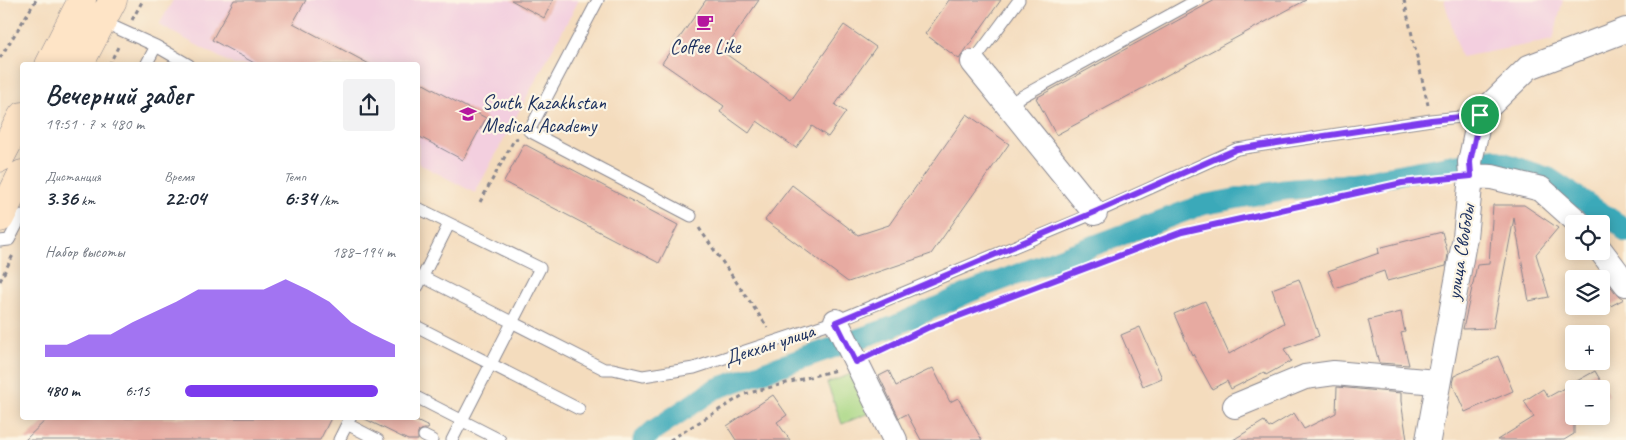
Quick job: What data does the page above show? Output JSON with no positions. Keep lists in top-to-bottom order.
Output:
{
  "streets": {
    "street": ["улица Свободы"],
    "lane": ["Декхан улица"]
  },
  "crossings": [
    ["улица Свободы", "Декхан улица"]
  ],
  "places": {
    "cafe": ["Coffee Like"],
    "school or university": ["South Kazakhstan Medical Academy"]
  },
  "page": {
    "heading": ["Вечерний забег", "19:51 · 7 × 480 m"],
    "stats": [
      ["Дистанция", "3.36 km"],
      ["Время", "22:04"],
      ["Темп", "6:34 /km"]
    ],
    "map_buttons": ["+", "−"],
    "chart": ["Набор высоты", "188–194 m"],
    "list": [
      {
        "name": "480 m",
        "note": "6:15"
      }
    ]
  }
}
